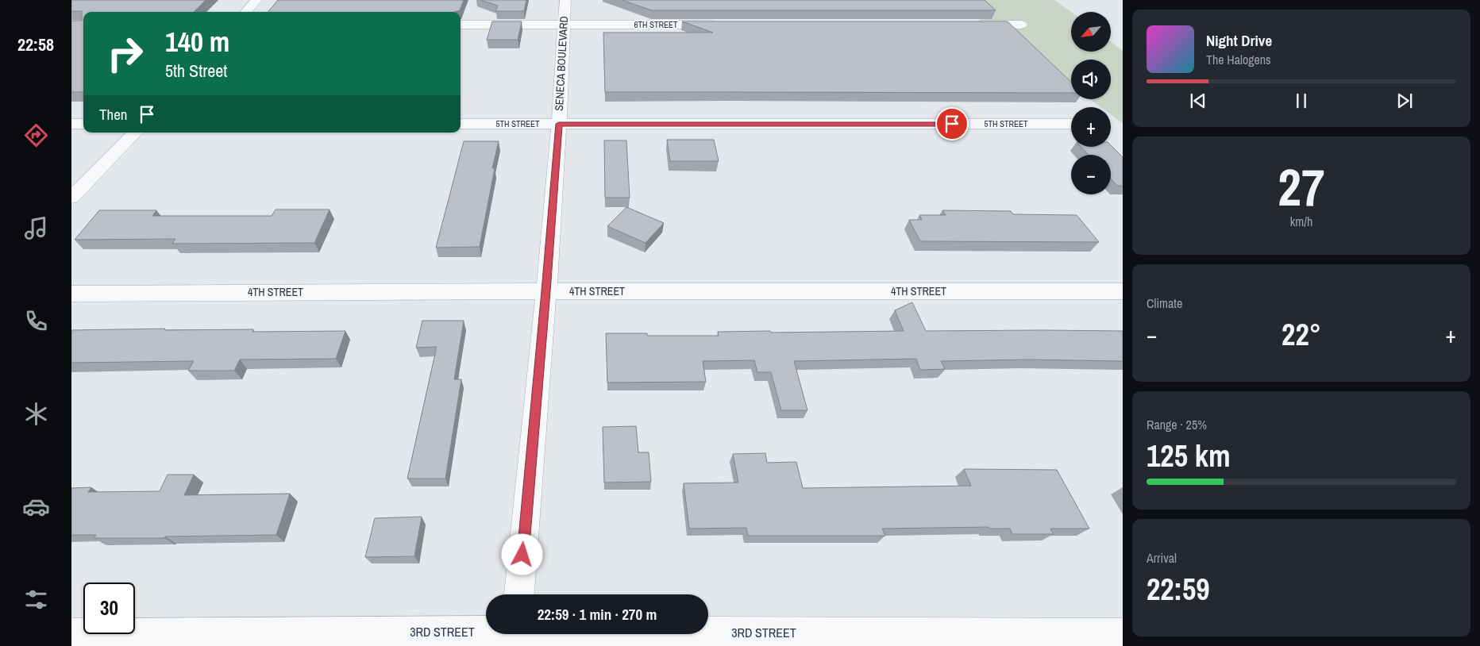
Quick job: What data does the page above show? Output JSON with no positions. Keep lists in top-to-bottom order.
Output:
{
  "streets": {
    "street": [
      "6TH STREET",
      "SENECA BOULEVARD",
      "5TH STREET",
      "4TH STREET",
      "3RD STREET"
    ]
  },
  "crossings": [
    ["6TH STREET", "SENECA BOULEVARD"],
    ["SENECA BOULEVARD", "5TH STREET"],
    ["SENECA BOULEVARD", "4TH STREET"]
  ],
  "north": "bottom left",
  "page": {
    "tabs": "22:58",
    "map_buttons": ["+", "−"],
    "turn": ["140 m", "5th Street"],
    "song": ["Night Drive", "The Halogens"],
    "then": "Then",
    "tile": [
      ["27", "km/h"],
      "Climate",
      ["Range · 25%", "125 km"],
      ["Arrival", "22:59"]
    ],
    "heat": ["−", "22°", "+"],
    "limit": "30",
    "trip": "22:59 · 1 min · 270 m"
  }
}
